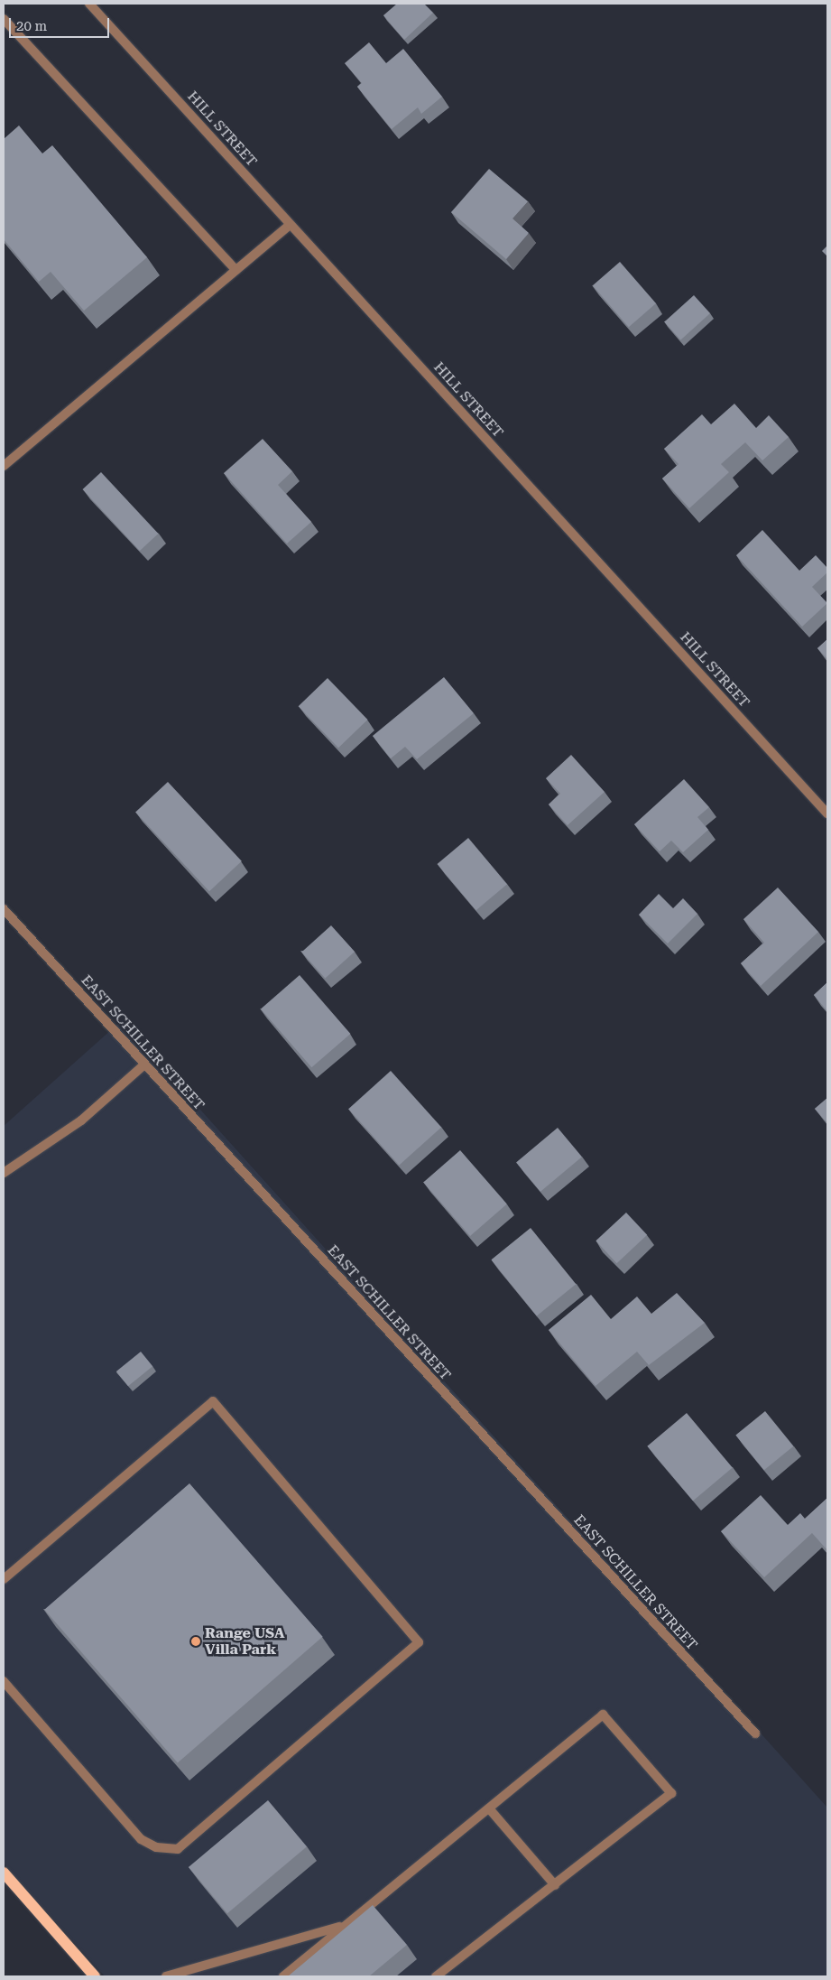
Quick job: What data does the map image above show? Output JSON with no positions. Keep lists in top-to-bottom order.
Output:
{
  "streets": {
    "street": ["HILL STREET", "EAST SCHILLER STREET"]
  },
  "places": ["Range USA Villa Park"],
  "scale_bar": "20 m"
}
